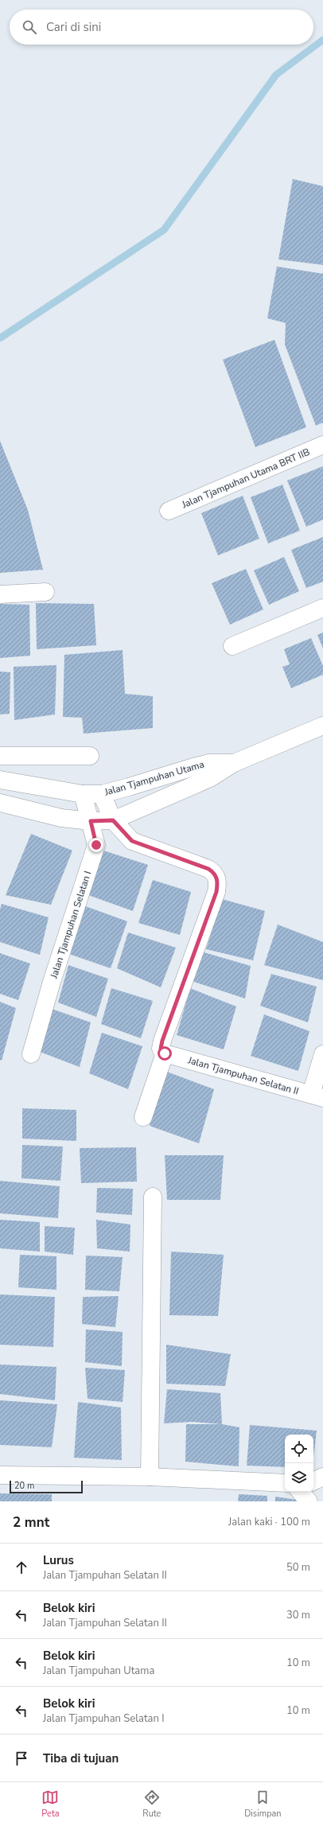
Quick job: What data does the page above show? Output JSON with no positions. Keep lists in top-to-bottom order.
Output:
{
  "streets": {
    "street": [
      "Jalan Tjampuhan Utama BRT IIB",
      "Jalan Tjampuhan Utama",
      "Jalan Tjampuhan Selatan I",
      "Jalan Tjampuhan Selatan II"
    ]
  },
  "crossings": [
    ["Jalan Tjampuhan Utama", "Jalan Tjampuhan Selatan I"]
  ],
  "scale_bar": "20 m",
  "page": {
    "search": "Cari di sini",
    "scale": "20 m",
    "heading": ["2 mnt", "Jalan kaki · 100 m"],
    "list": [
      ["Lurus", "Jalan Tjampuhan Selatan II", "50 m"],
      ["Belok kiri", "Jalan Tjampuhan Selatan II", "30 m"],
      ["Belok kiri", "Jalan Tjampuhan Utama", "10 m"],
      ["Belok kiri", "Jalan Tjampuhan Selatan I", "10 m"],
      "Tiba di tujuan"
    ],
    "nav": ["Peta", "Rute", "Disimpan"]
  }
}
